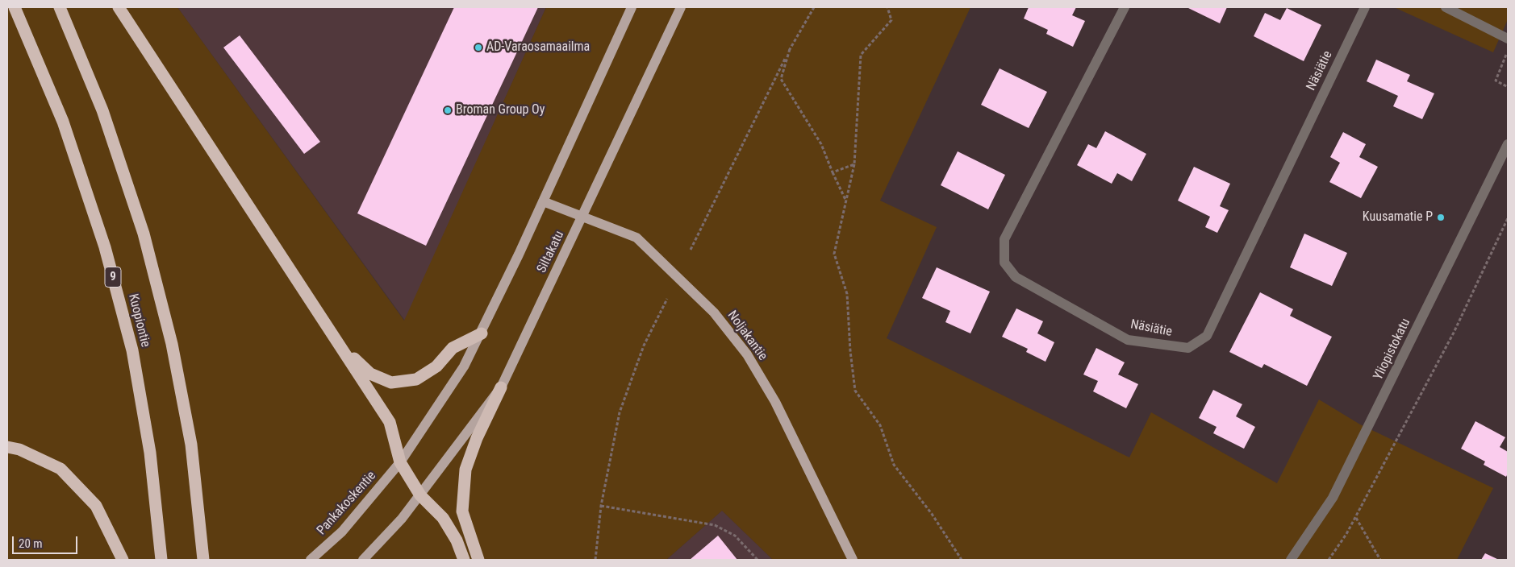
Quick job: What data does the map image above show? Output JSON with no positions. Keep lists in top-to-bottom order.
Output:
{
  "streets": {
    "highway": ["9", "Kuopiontie"],
    "main road": ["Siltakatu", "Noljakantie", "Pankakoskentie"],
    "street": ["Näsiätie", "Yliopistokatu"]
  },
  "crossings": [
    ["Siltakatu", "Noljakantie"]
  ],
  "places": ["AD-Varaosamaailma", "Broman Group Oy", "Kuusamatie P"],
  "scale_bar": "20 m"
}
